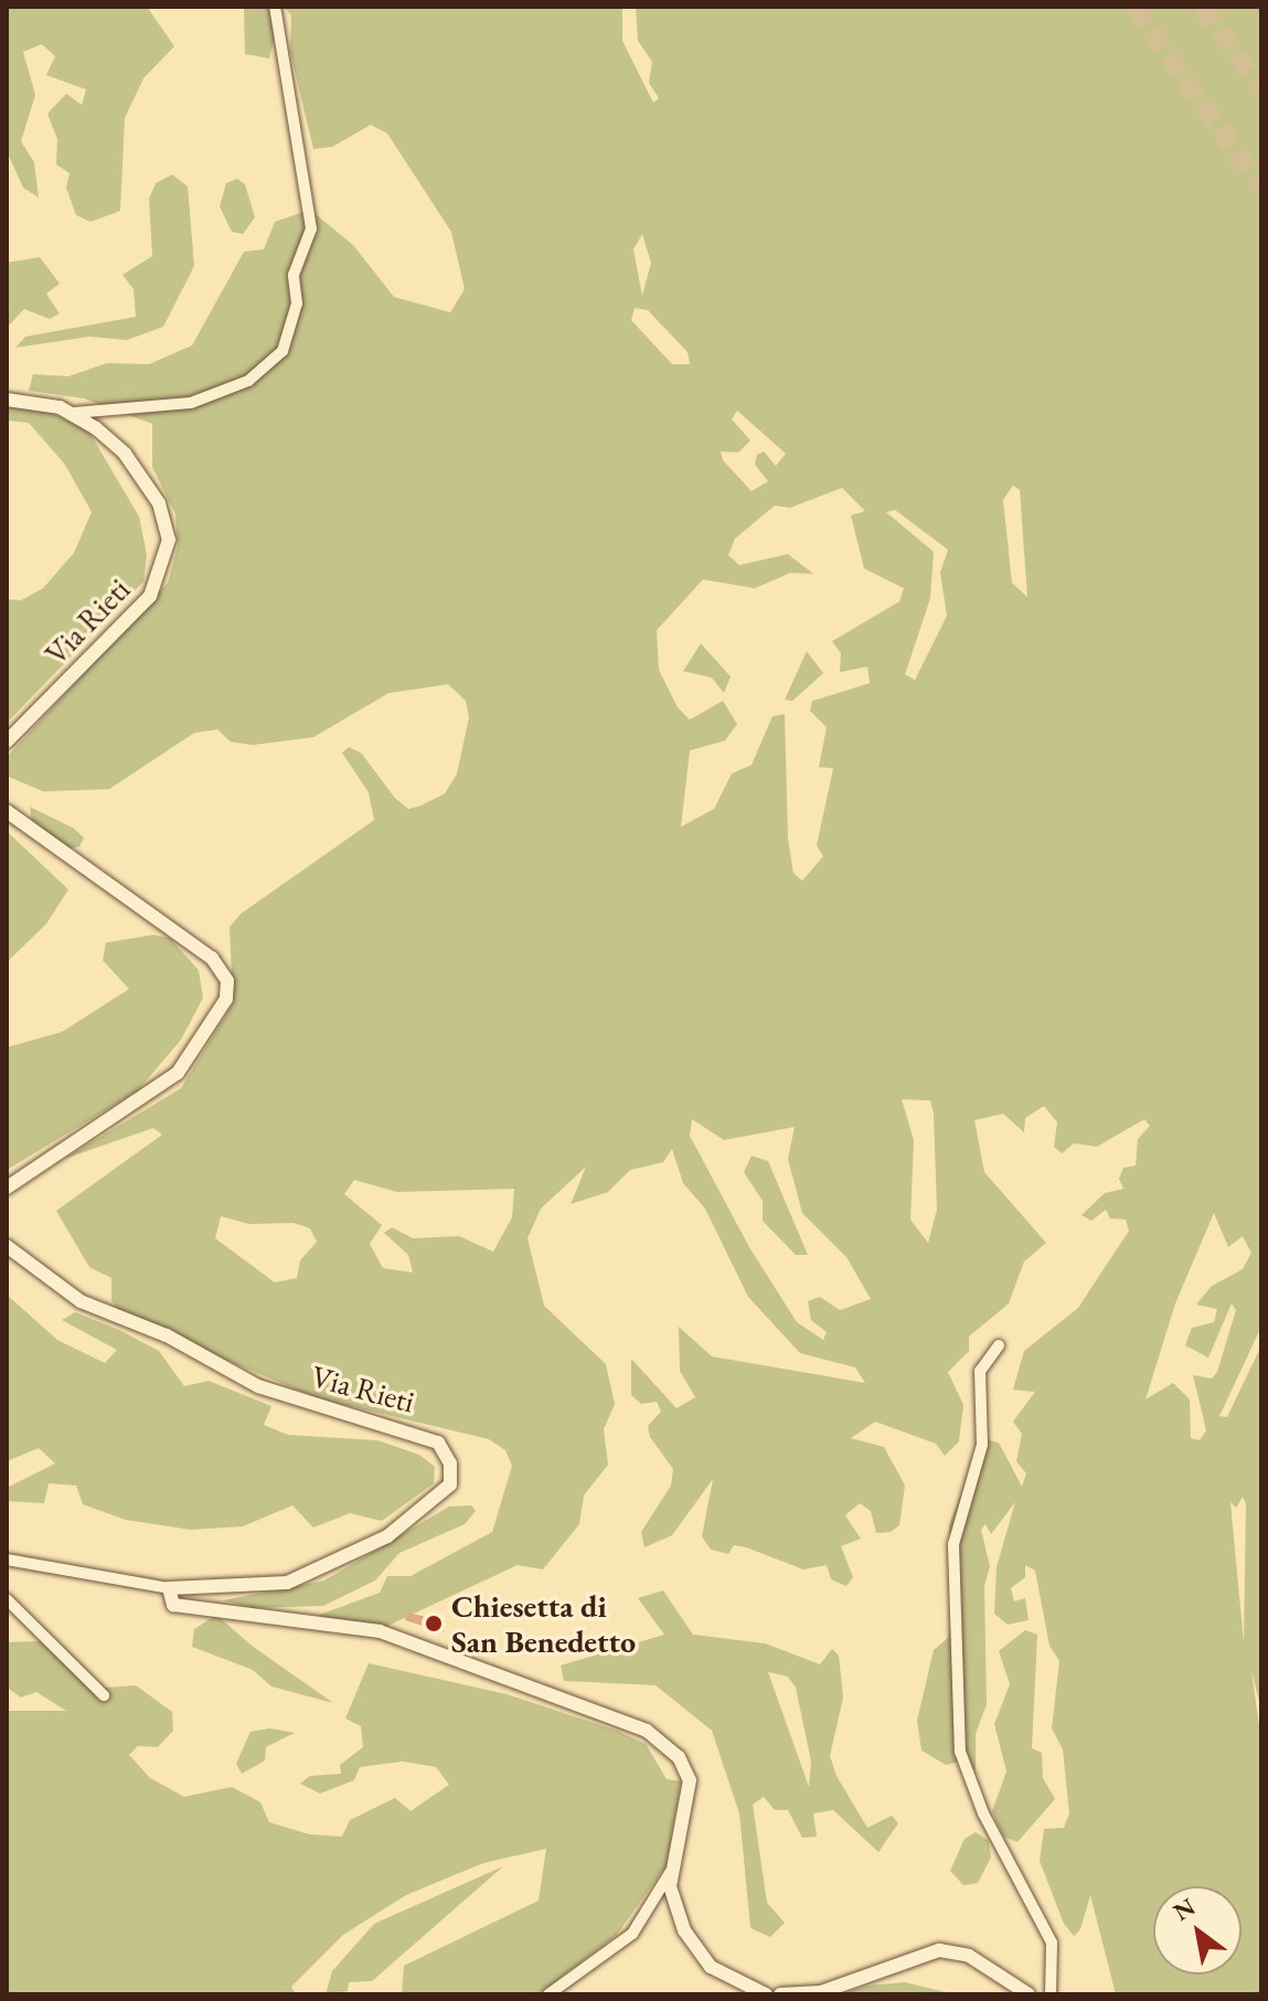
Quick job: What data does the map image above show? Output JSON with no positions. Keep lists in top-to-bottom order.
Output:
{
  "streets": {
    "street": ["Via Rieti"]
  },
  "places": ["Chiesetta di San Benedetto"],
  "north": "top left"
}
